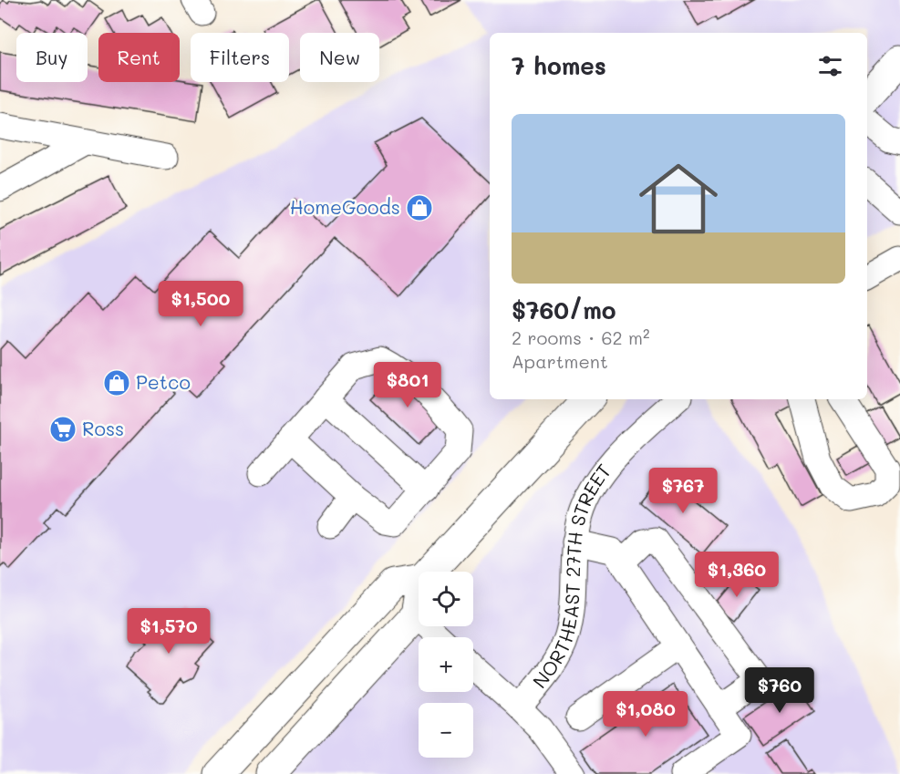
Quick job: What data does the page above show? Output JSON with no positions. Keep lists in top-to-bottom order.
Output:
{
  "streets": {
    "street": ["NORTHEAST 27TH STREET"]
  },
  "places": {
    "shop": ["HomeGoods", "Petco"],
    "supermarket": ["Ross"]
  },
  "page": {
    "chip": [
      "Buy",
      "Rent",
      "Filters",
      "New"
    ],
    "heading": "7 homes",
    "list": [
      {
        "name": "$760/mo",
        "note": "2 rooms · 62 m² · Apartment"
      }
    ],
    "price": [
      "$1,500",
      "$801",
      "$767",
      "$1,360",
      "$1,570",
      "$760",
      "$1,080"
    ],
    "map_buttons": ["+", "−"]
  }
}
